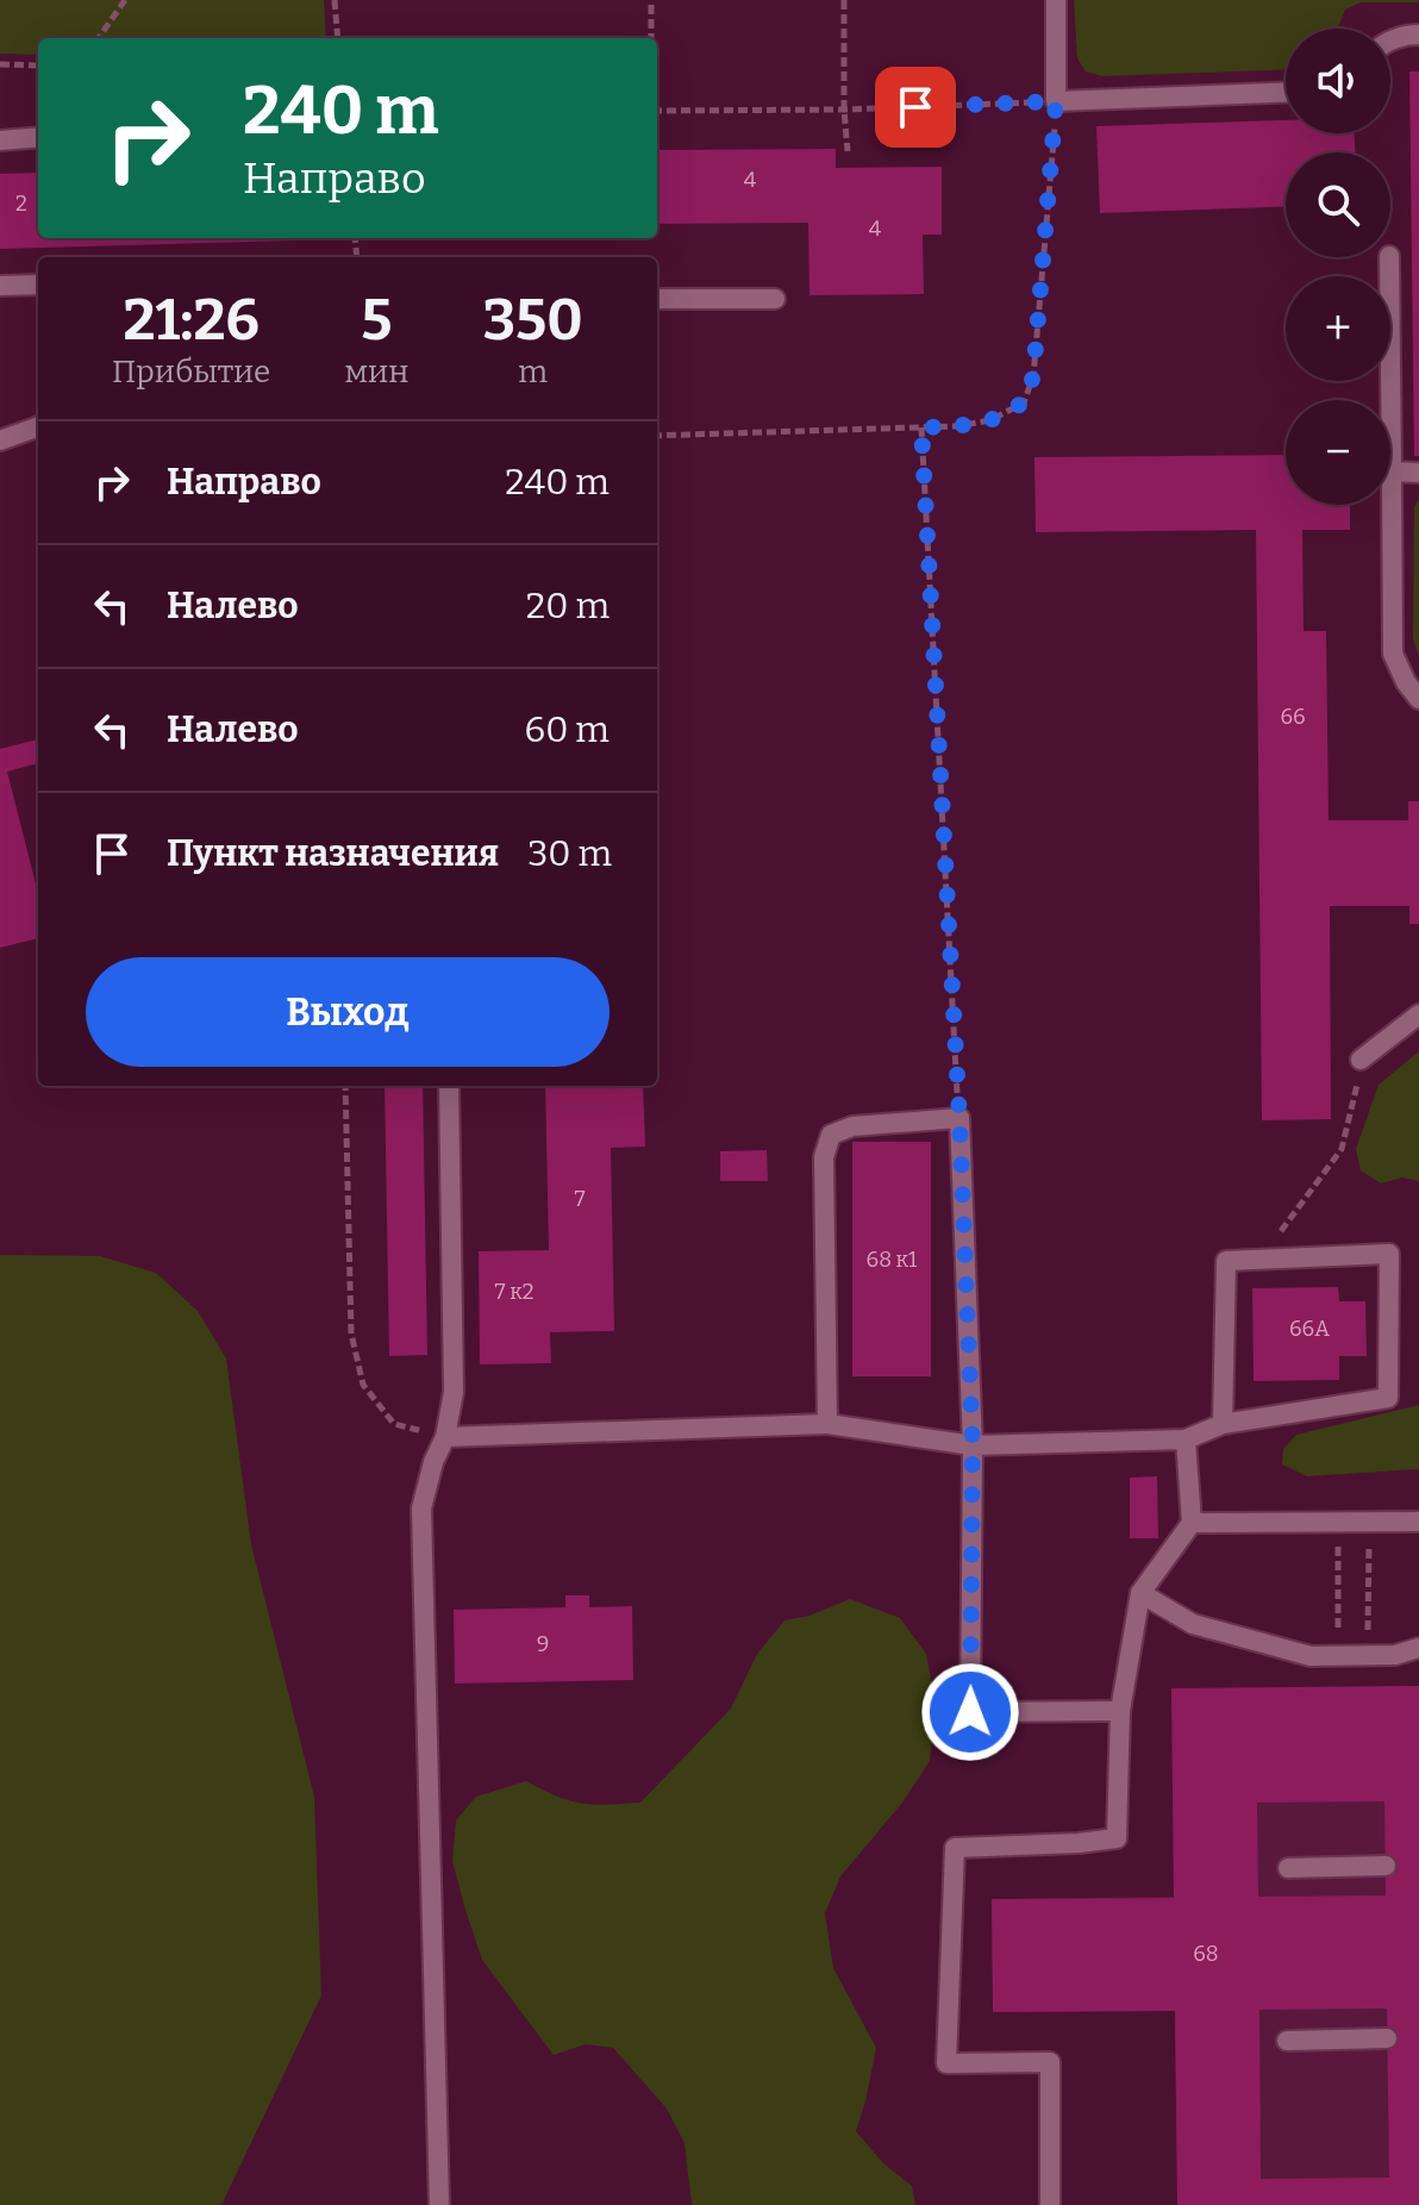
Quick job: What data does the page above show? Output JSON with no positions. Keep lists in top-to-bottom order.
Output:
{
  "house_numbers": [
    "4",
    "2",
    "4",
    "66",
    "7",
    "68 к1",
    "7 к2",
    "66А",
    "9",
    "68"
  ],
  "page": {
    "map_buttons": ["+", "−"],
    "turn": ["240 m", "Направо"],
    "eta": [
      "21:26",
      "Прибытие",
      "5",
      "мин",
      "350",
      "m"
    ],
    "list": [
      {
        "name": "Направо",
        "value": "240 m"
      },
      {
        "name": "Налево",
        "value": "20 m"
      },
      {
        "name": "Налево",
        "value": "60 m"
      },
      {
        "name": "Пункт назначения",
        "value": "30 m"
      }
    ],
    "buttons": "Выход"
  }
}
